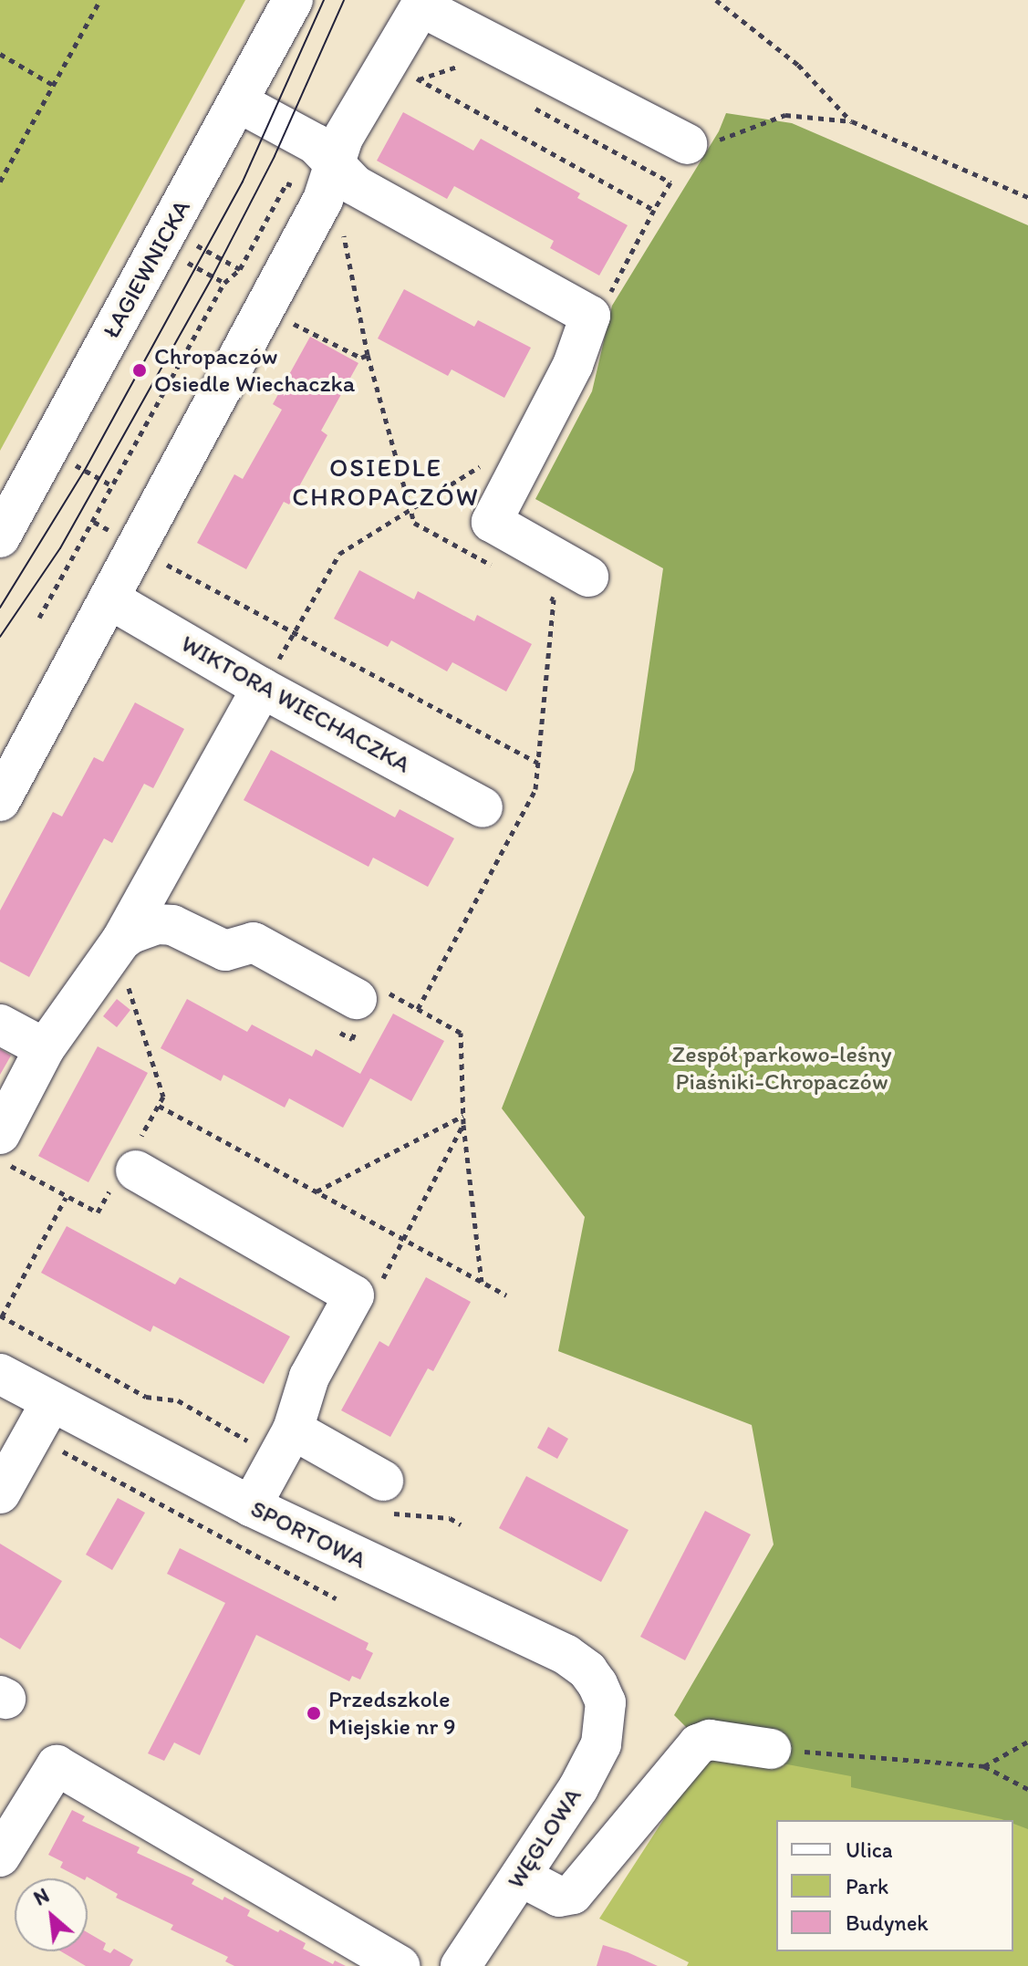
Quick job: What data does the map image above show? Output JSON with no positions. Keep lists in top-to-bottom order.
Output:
{
  "streets": {
    "street": [
      "ŁAGIEWNICKA",
      "WIKTORA WIECHACZKA",
      "SPORTOWA",
      "WĘGLOWA"
    ]
  },
  "crossings": [
    ["SPORTOWA", "WĘGLOWA"]
  ],
  "districts": ["OSIEDLE CHROPACZÓW"],
  "parks": ["Zespół parkowo-leśny Piaśniki-Chropaczów"],
  "places": ["Chropaczów Osiedle Wiechaczka", "Przedszkole Miejskie nr 9"],
  "legend": ["Ulica", "Park", "Budynek"],
  "north": "top left"
}
